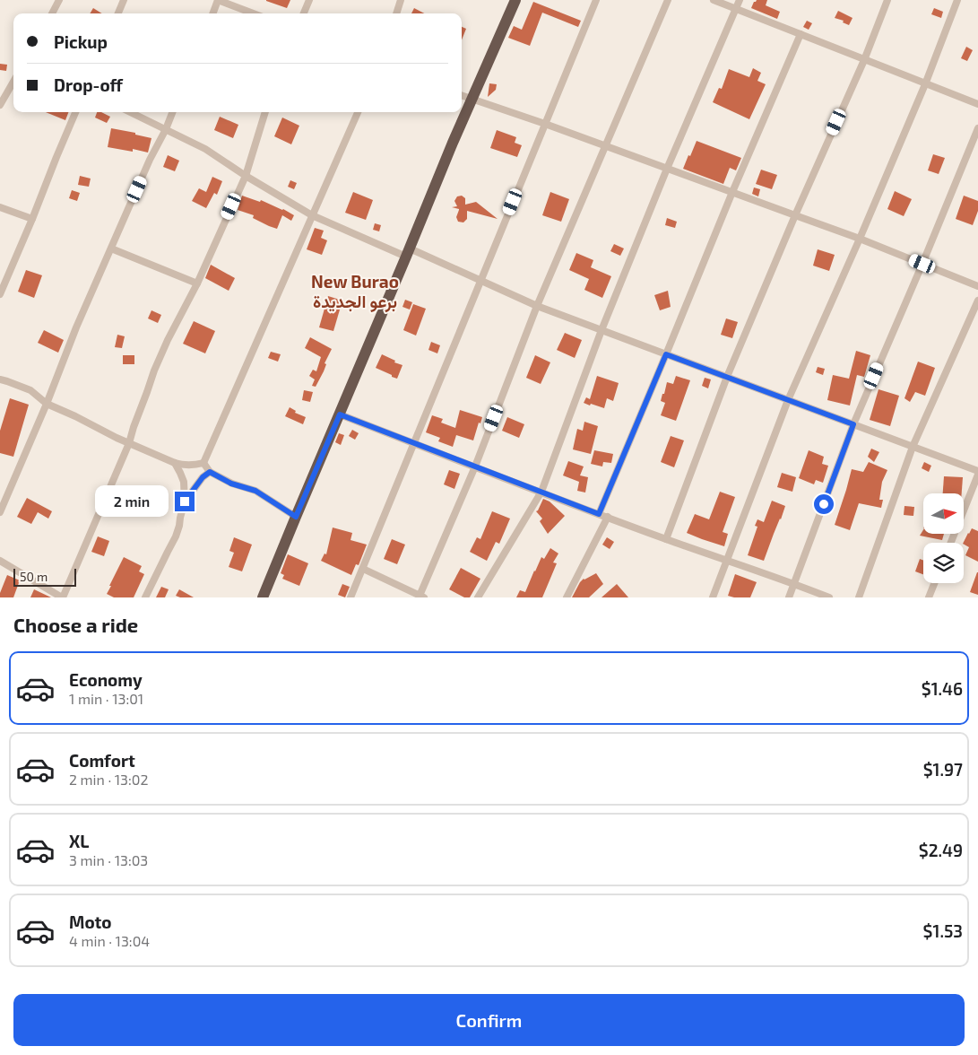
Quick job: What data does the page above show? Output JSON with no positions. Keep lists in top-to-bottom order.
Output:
{
  "districts": ["New Burao برعو الجديدة"],
  "scale_bar": "50 m",
  "north": "right",
  "page": {
    "banner": ["Pickup", "Drop-off"],
    "bubble": "2 min",
    "scale": "50 m",
    "heading": "Choose a ride",
    "list": [
      {
        "name": "Economy",
        "note": "1 min · 13:01",
        "value": "$1.46"
      },
      {
        "name": "Comfort",
        "note": "2 min · 13:02",
        "value": "$1.97"
      },
      {
        "name": "XL",
        "note": "3 min · 13:03",
        "value": "$2.49"
      },
      {
        "name": "Moto",
        "note": "4 min · 13:04",
        "value": "$1.53"
      }
    ],
    "buttons": "Confirm"
  }
}
